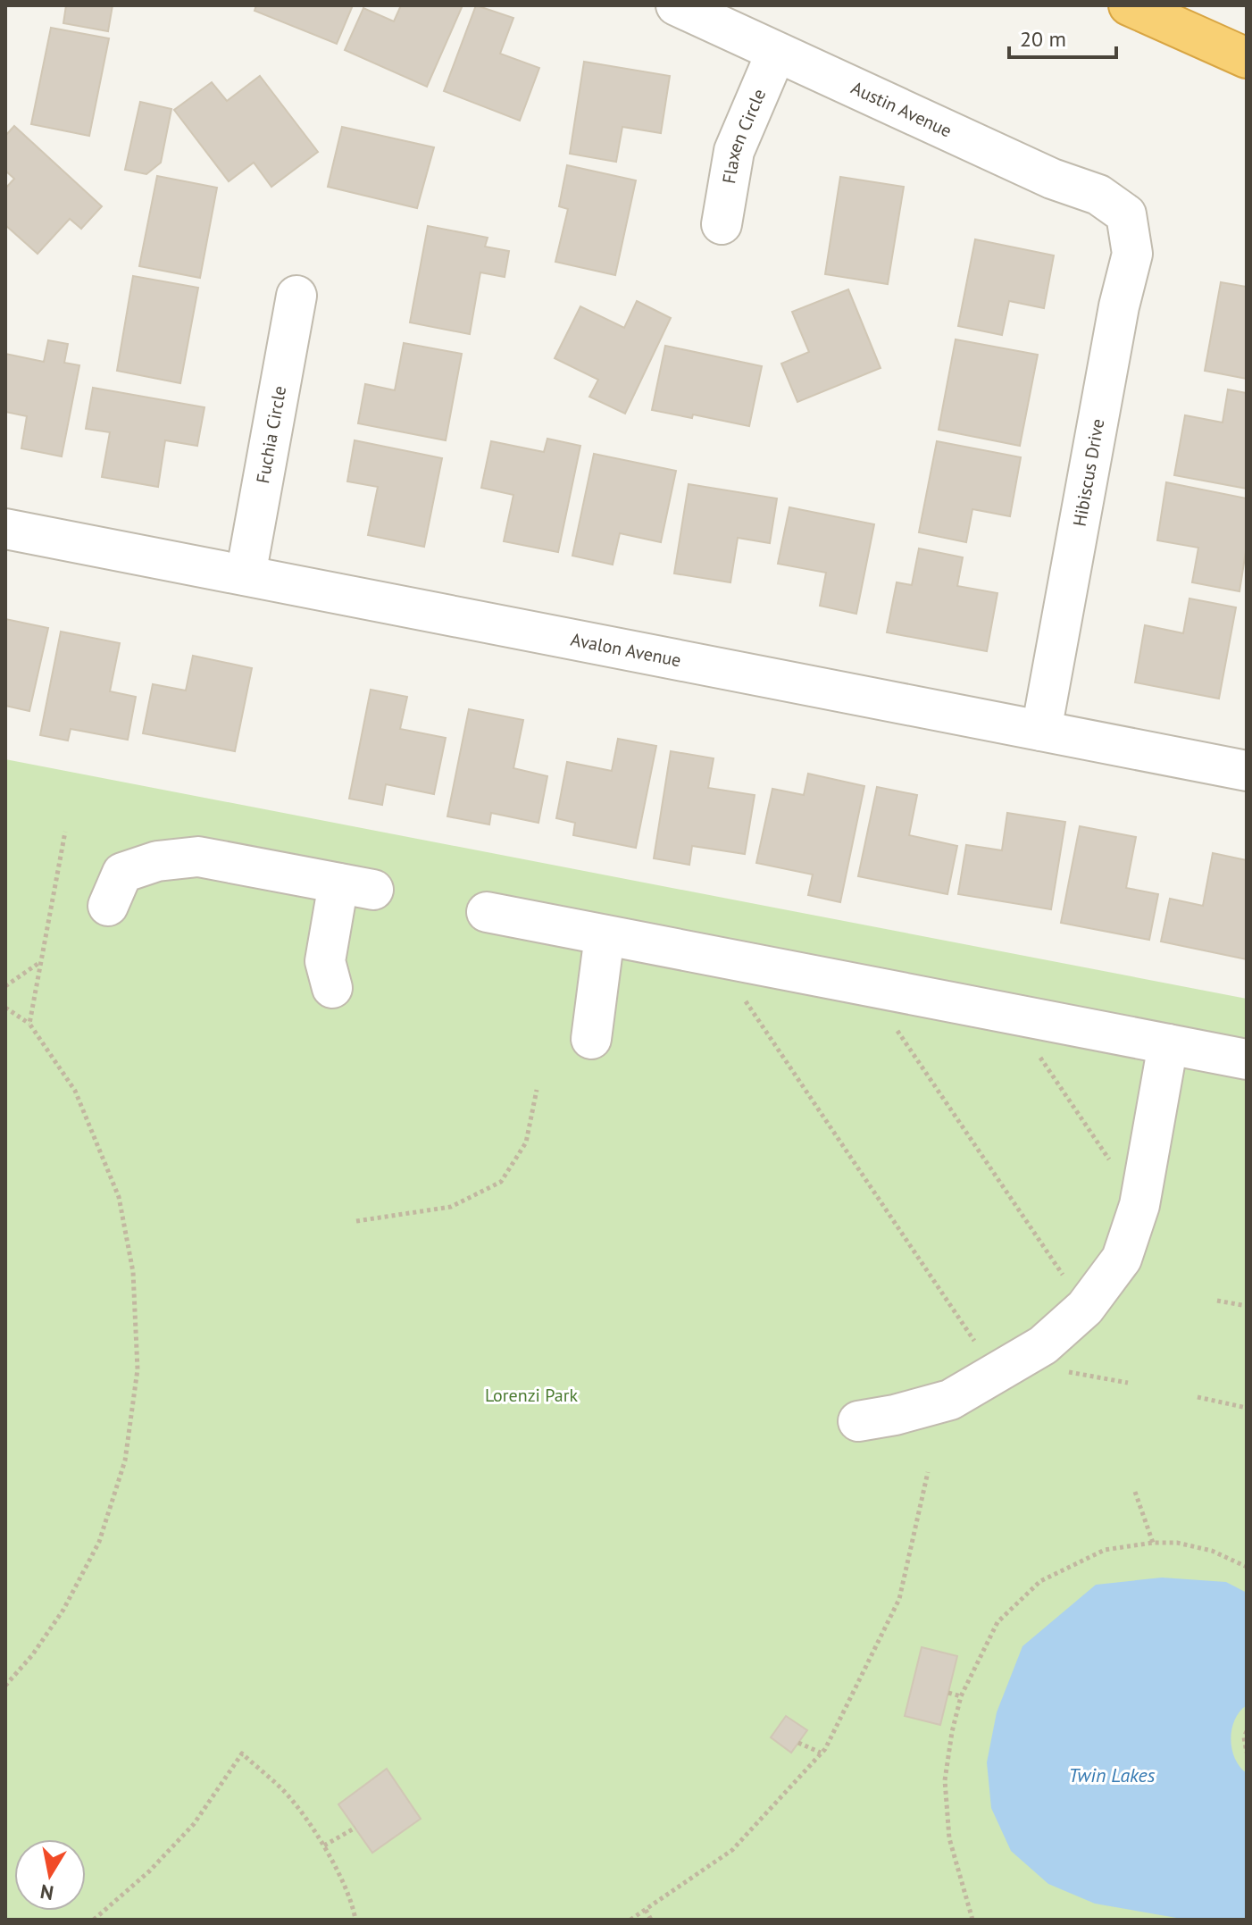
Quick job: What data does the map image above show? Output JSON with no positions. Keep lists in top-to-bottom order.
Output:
{
  "streets": {
    "street": [
      "Austin Avenue",
      "Flaxen Circle",
      "Fuchia Circle",
      "Hibiscus Drive",
      "Avalon Avenue"
    ]
  },
  "crossings": [
    ["Austin Avenue", "Flaxen Circle"],
    ["Austin Avenue", "Hibiscus Drive"],
    ["Fuchia Circle", "Avalon Avenue"],
    ["Hibiscus Drive", "Avalon Avenue"]
  ],
  "water": ["Twin Lakes"],
  "parks": ["Lorenzi Park"],
  "scale_bar": "20 m",
  "north": "bottom"
}
